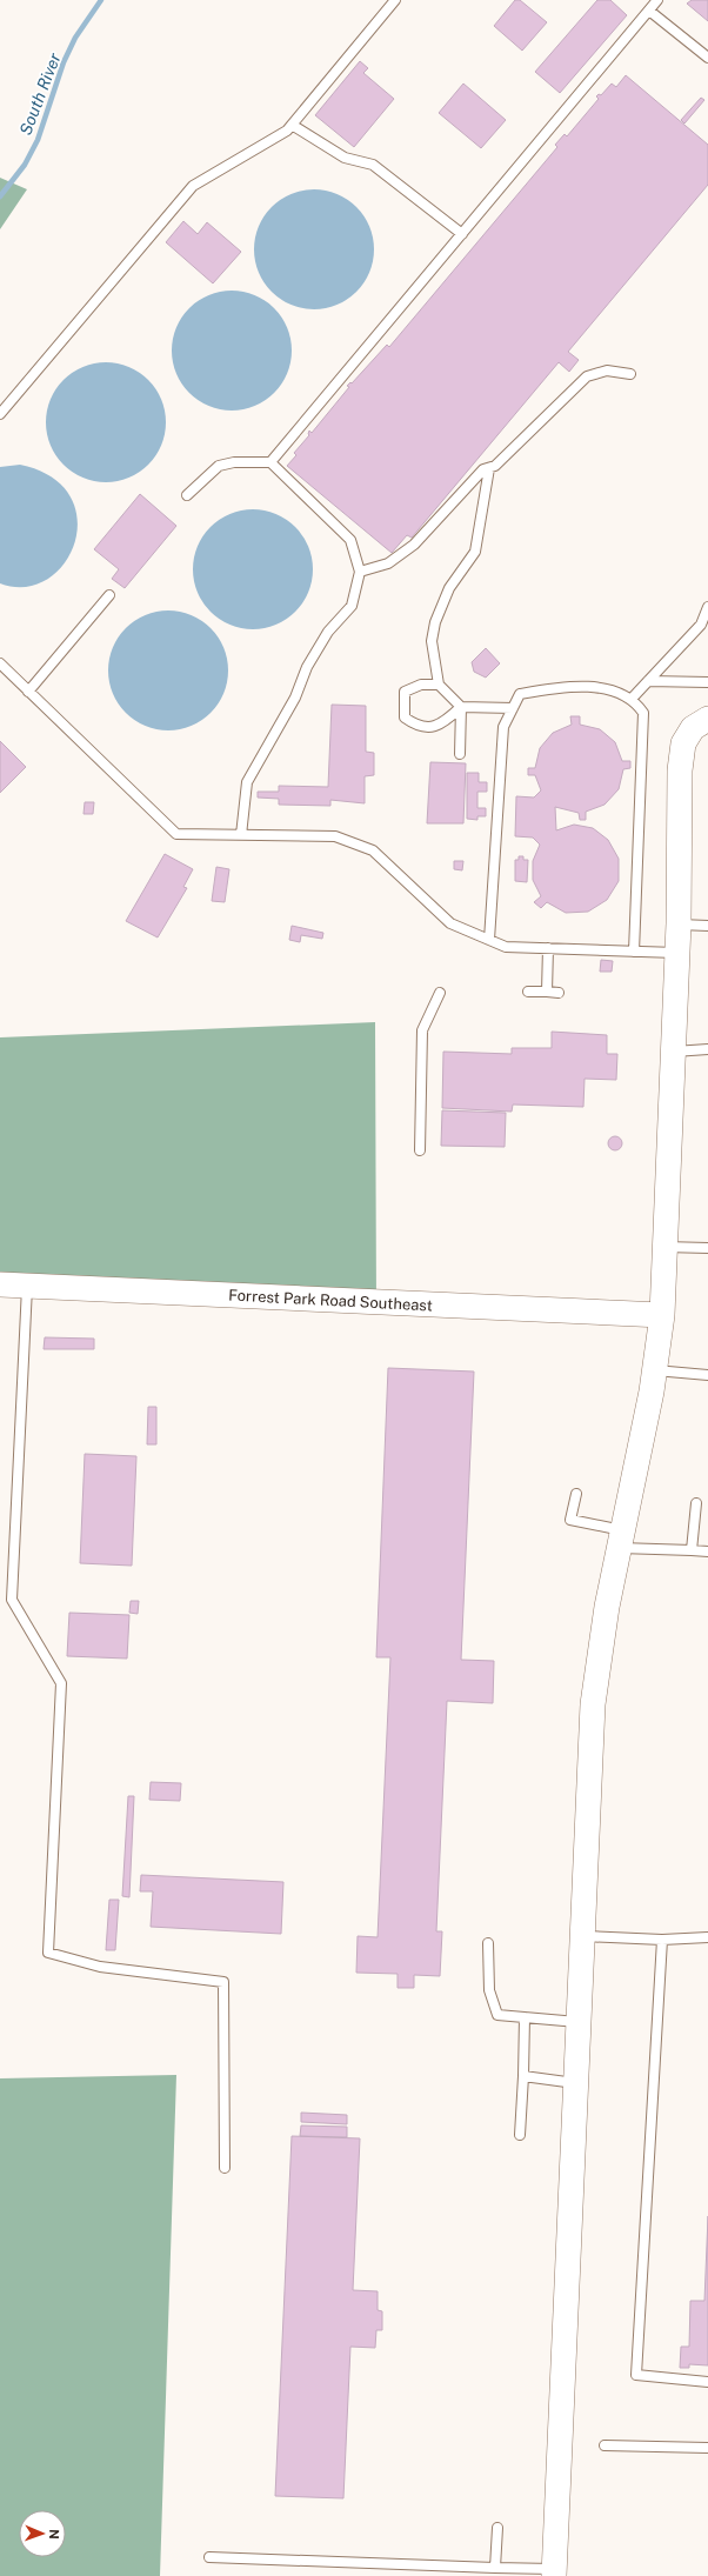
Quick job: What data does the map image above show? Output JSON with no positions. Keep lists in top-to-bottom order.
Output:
{
  "streets": {
    "street": ["Forrest Park Road Southeast"]
  },
  "water": ["South River"],
  "north": "right"
}
